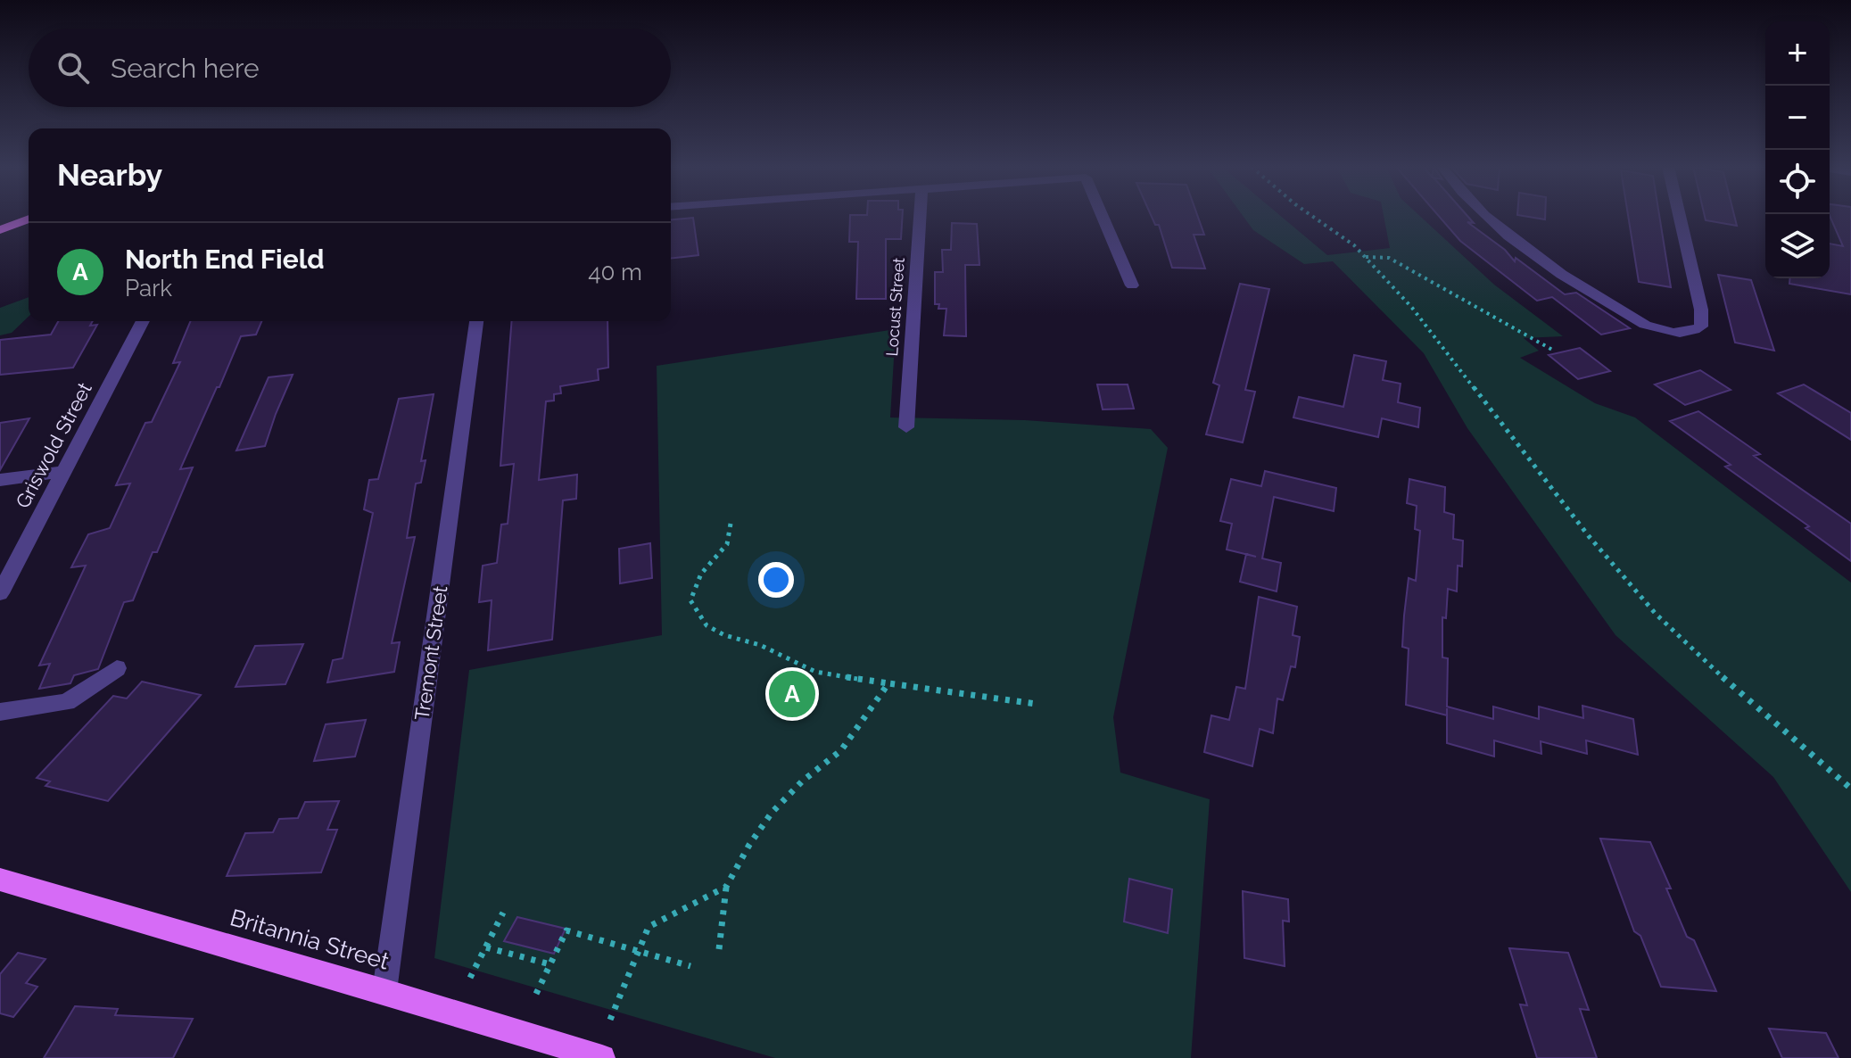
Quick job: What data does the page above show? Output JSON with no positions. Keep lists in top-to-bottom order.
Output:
{
  "streets": {
    "main road": ["Britannia Street"],
    "street": ["Locust Street", "Griswold Street", "Tremont Street"]
  },
  "crossings": [
    ["Tremont Street", "Britannia Street"]
  ],
  "page": {
    "map_buttons": ["+", "−"],
    "search": "Search here",
    "heading": "Nearby",
    "list": [
      {
        "mark": "A",
        "name": "North End Field",
        "note": "Park",
        "value": "40 m"
      }
    ],
    "pins": "A"
  }
}
